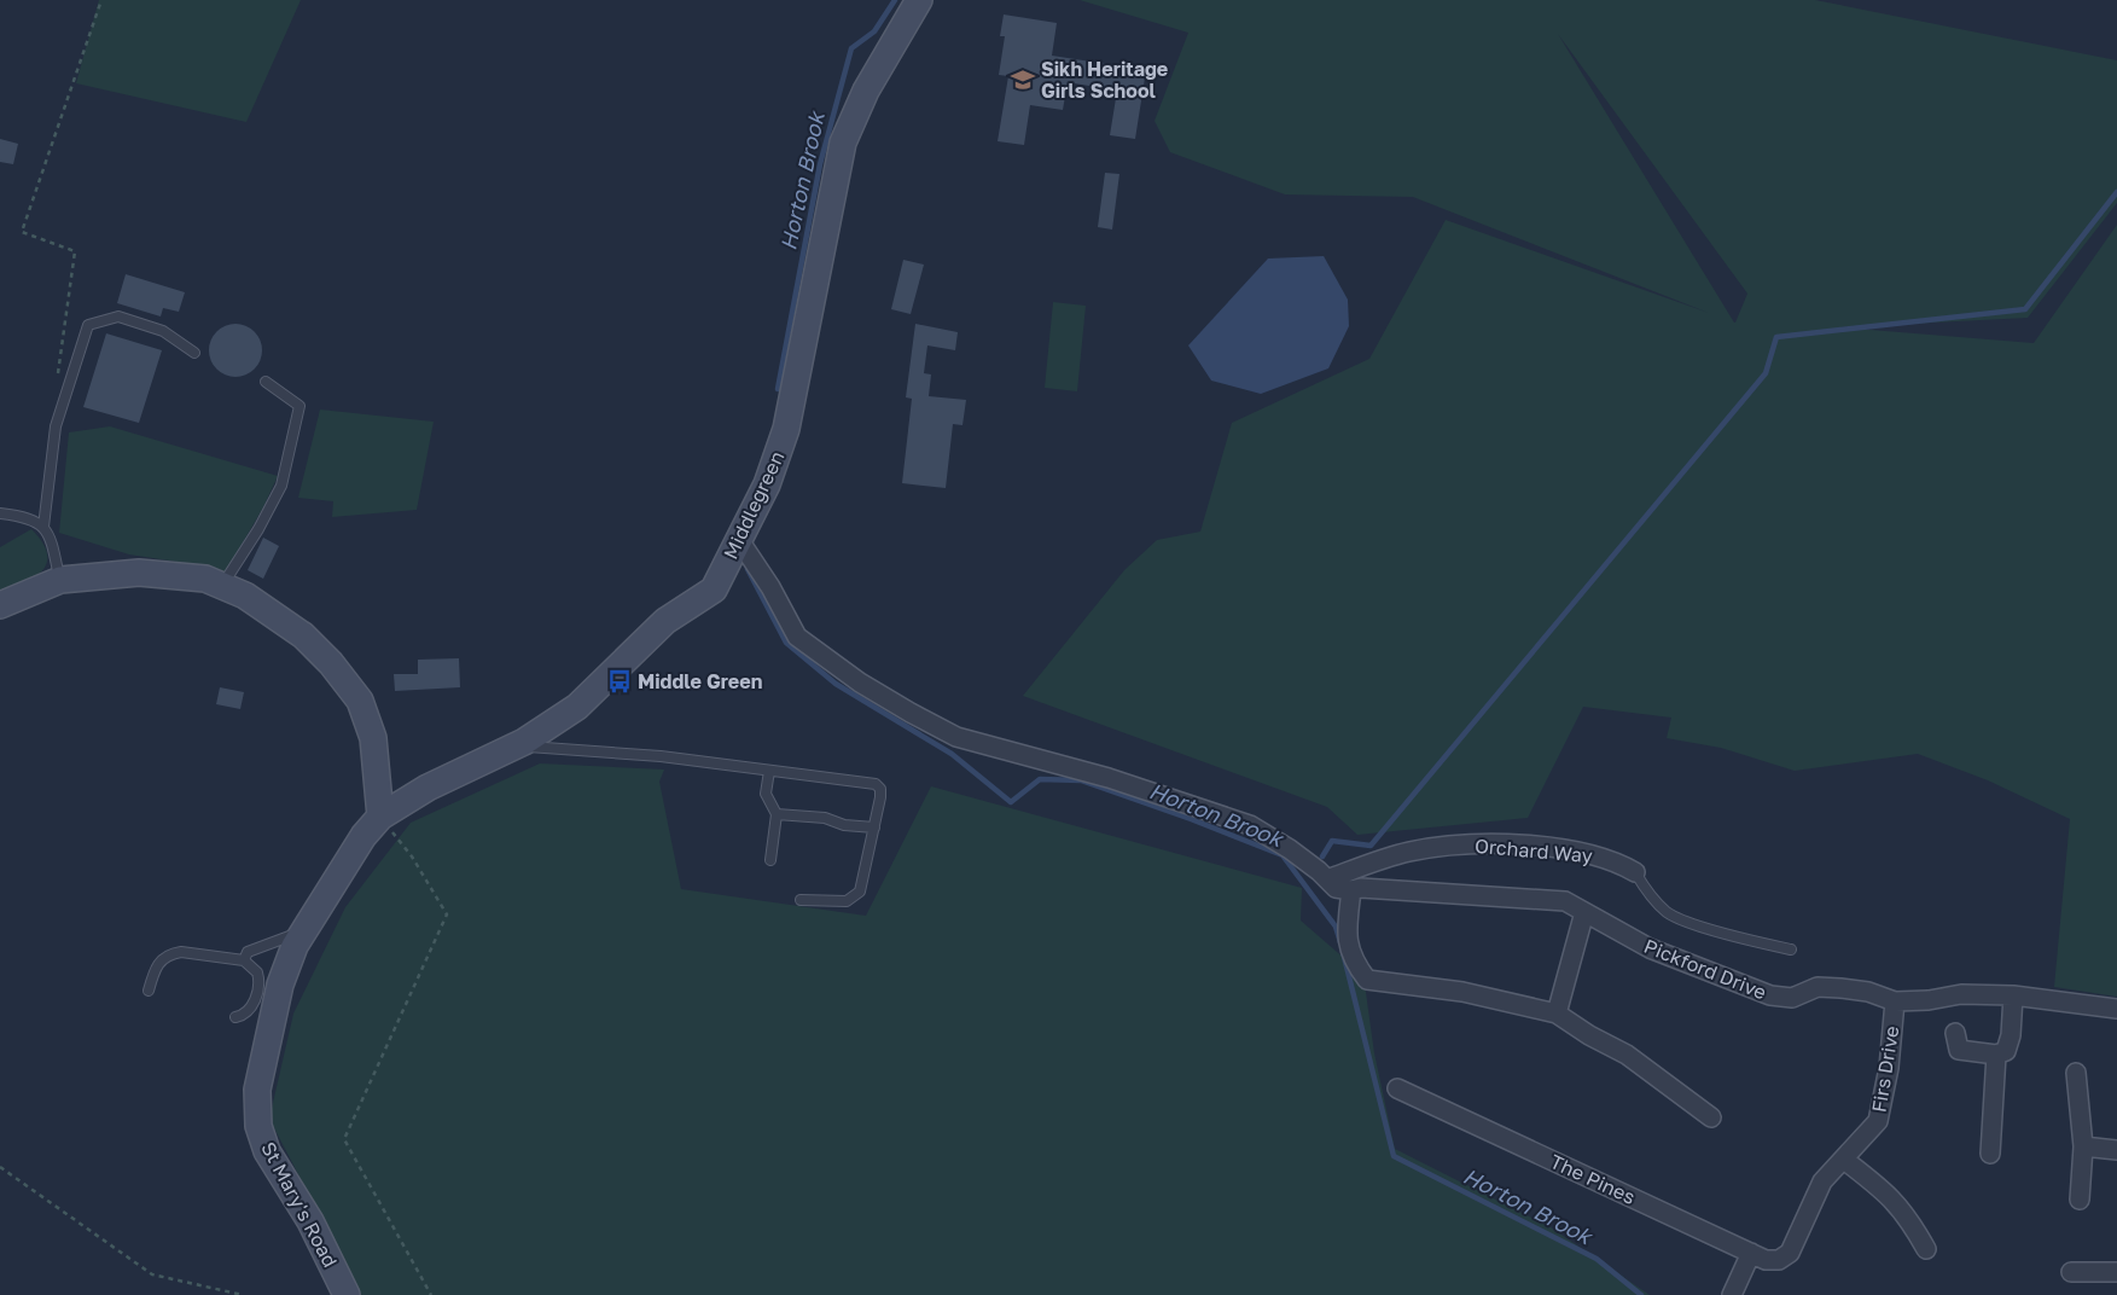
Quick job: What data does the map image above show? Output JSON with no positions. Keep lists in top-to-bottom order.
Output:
{
  "streets": {
    "street": [
      "Middlegreen",
      "Orchard Way",
      "Pickford Drive",
      "Firs Drive",
      "The Pines",
      "St Mary's Road"
    ]
  },
  "crossings": [
    ["Middlegreen", "St Mary's Road"],
    ["Orchard Way", "Pickford Drive"],
    ["Pickford Drive", "Firs Drive"],
    ["Firs Drive", "The Pines"]
  ],
  "water": ["Horton Brook"],
  "places": {
    "school or university": ["Sikh Heritage Girls School"],
    "bus stop": ["Middle Green"]
  }
}
